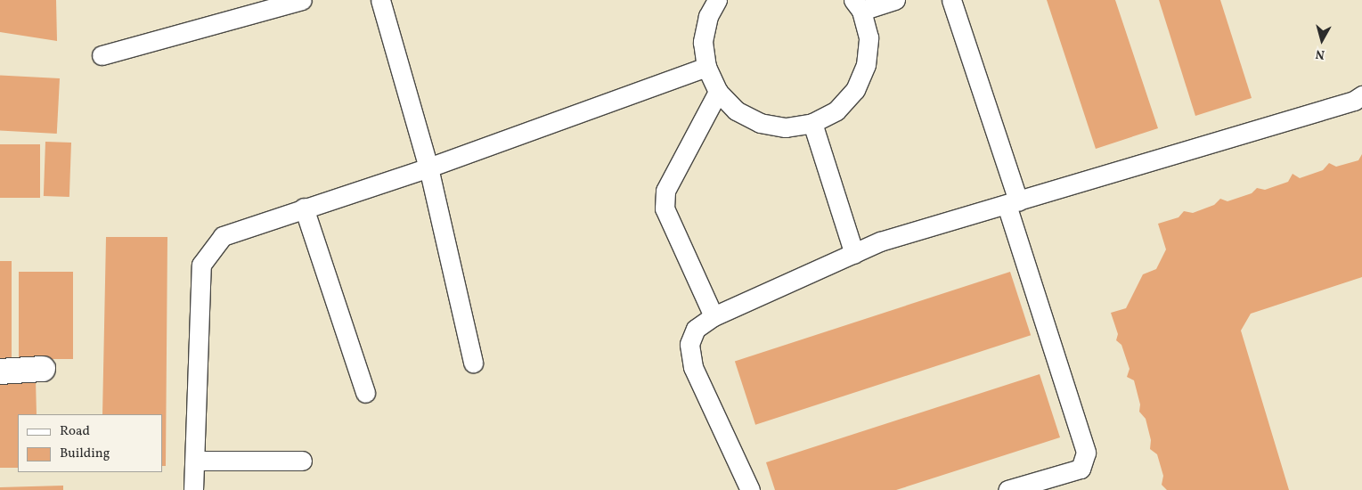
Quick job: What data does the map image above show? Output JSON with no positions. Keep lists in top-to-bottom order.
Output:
{
  "legend": ["Road", "Building"],
  "north": "bottom"
}
